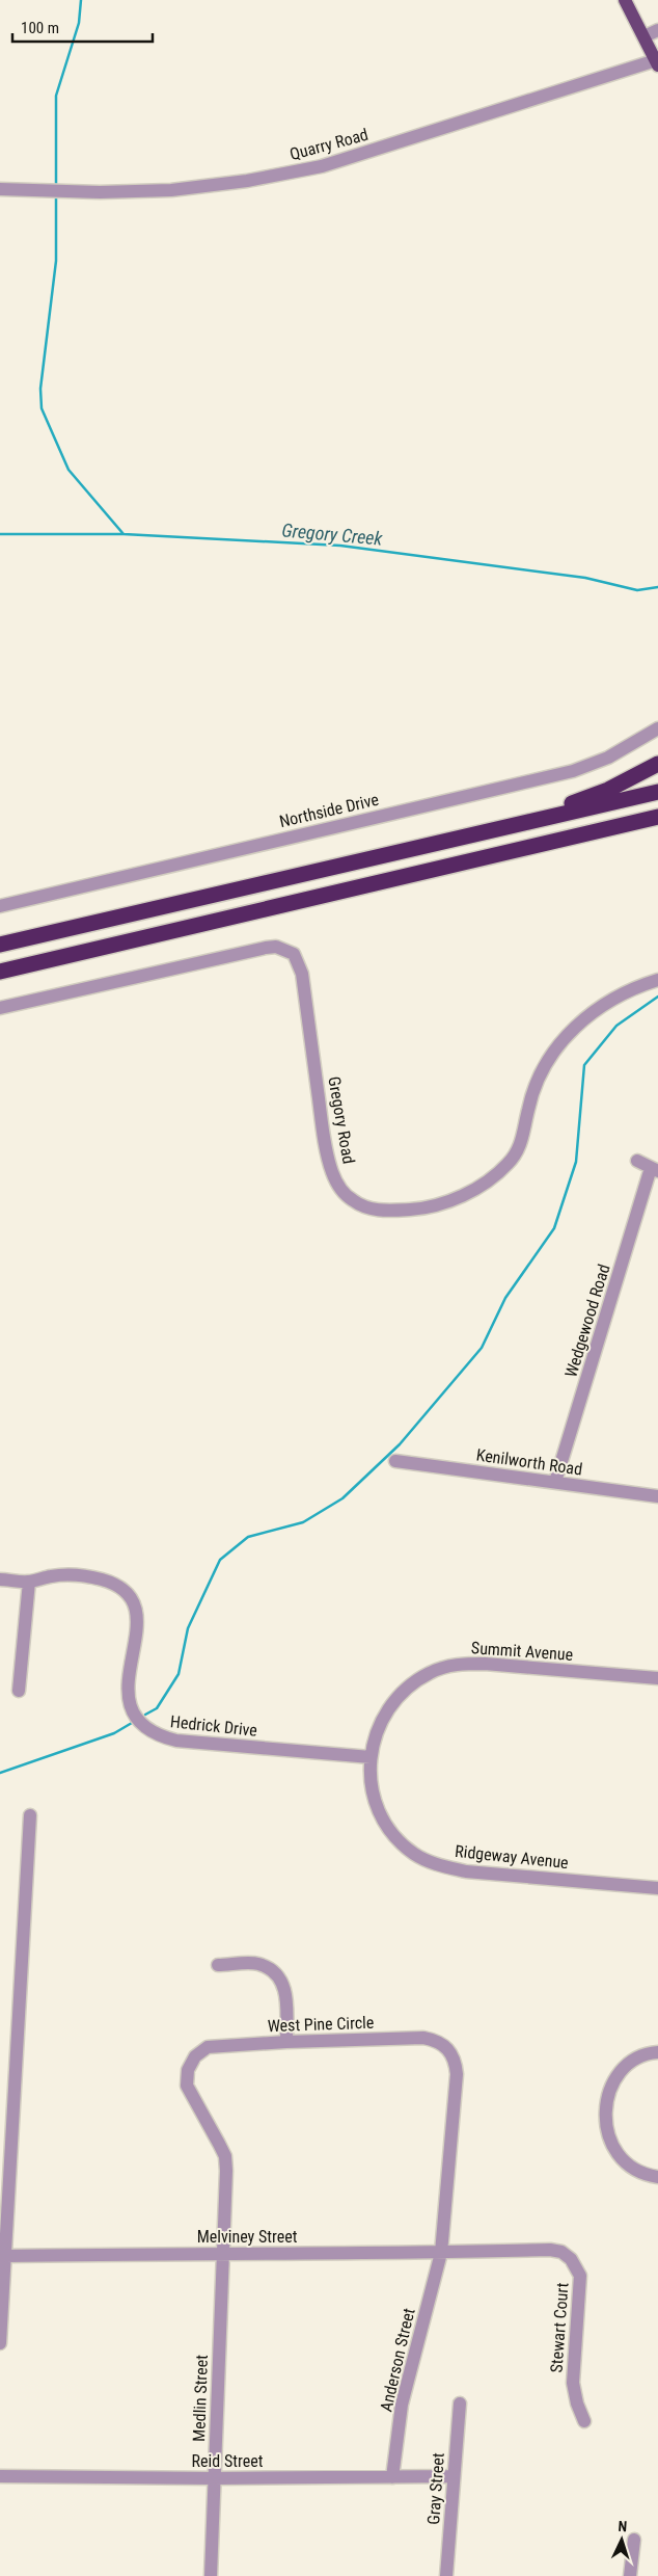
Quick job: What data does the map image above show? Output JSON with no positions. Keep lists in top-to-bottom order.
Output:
{
  "streets": {
    "street": [
      "Quarry Road",
      "Northside Drive",
      "Gregory Road",
      "Wedgewood Road",
      "Kenilworth Road",
      "Summit Avenue",
      "Hedrick Drive",
      "Ridgeway Avenue",
      "West Pine Circle",
      "Melviney Street",
      "Stewart Court",
      "Anderson Street",
      "Medlin Street",
      "Reid Street",
      "Gray Street"
    ]
  },
  "crossings": [
    ["Wedgewood Road", "Kenilworth Road"],
    ["Summit Avenue", "Hedrick Drive"],
    ["Summit Avenue", "Ridgeway Avenue"],
    ["Hedrick Drive", "Ridgeway Avenue"],
    ["West Pine Circle", "Melviney Street"],
    ["West Pine Circle", "Anderson Street"],
    ["West Pine Circle", "Medlin Street"],
    ["Melviney Street", "Stewart Court"],
    ["Melviney Street", "Anderson Street"],
    ["Melviney Street", "Medlin Street"],
    ["Anderson Street", "Reid Street"],
    ["Medlin Street", "Reid Street"],
    ["Reid Street", "Gray Street"]
  ],
  "water": ["Gregory Creek"],
  "scale_bar": "100 m",
  "north": "top"
}
